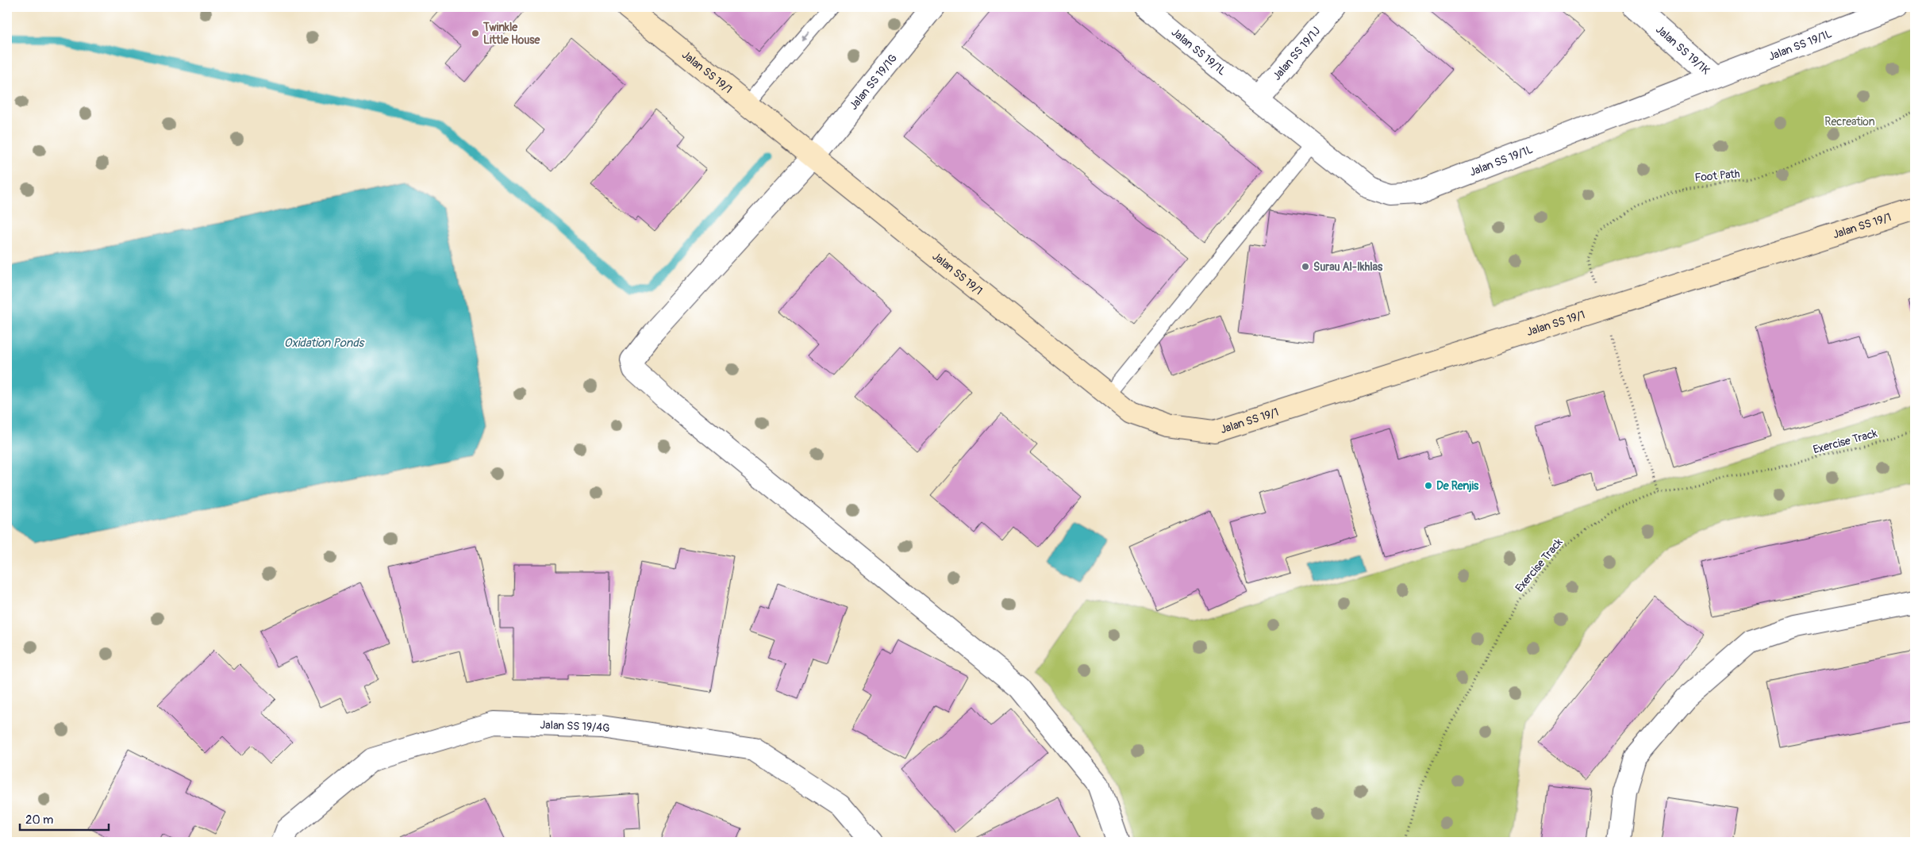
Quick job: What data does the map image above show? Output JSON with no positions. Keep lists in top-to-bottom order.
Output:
{
  "streets": {
    "street": [
      "Jalan SS 19/1L",
      "Jalan SS 19/1K",
      "Jalan SS 19/1J",
      "Jalan SS 19/1",
      "Jalan SS 19/1G",
      "Jalan SS 19/4G"
    ],
    "path": ["Foot Path", "Exercise Track"]
  },
  "crossings": [
    ["Jalan SS 19/1L", "Jalan SS 19/1K"],
    ["Jalan SS 19/1L", "Jalan SS 19/1J"],
    ["Jalan SS 19/1", "Jalan SS 19/1G"],
    ["Jalan SS 19/1", "Foot Path"],
    ["Foot Path", "Exercise Track"]
  ],
  "water": ["Oxidation Ponds"],
  "parks": ["Recreation"],
  "places": ["Twinkle Little House", "Surau Al-Ikhlas", "De Renjis"],
  "scale_bar": "20 m"
}
